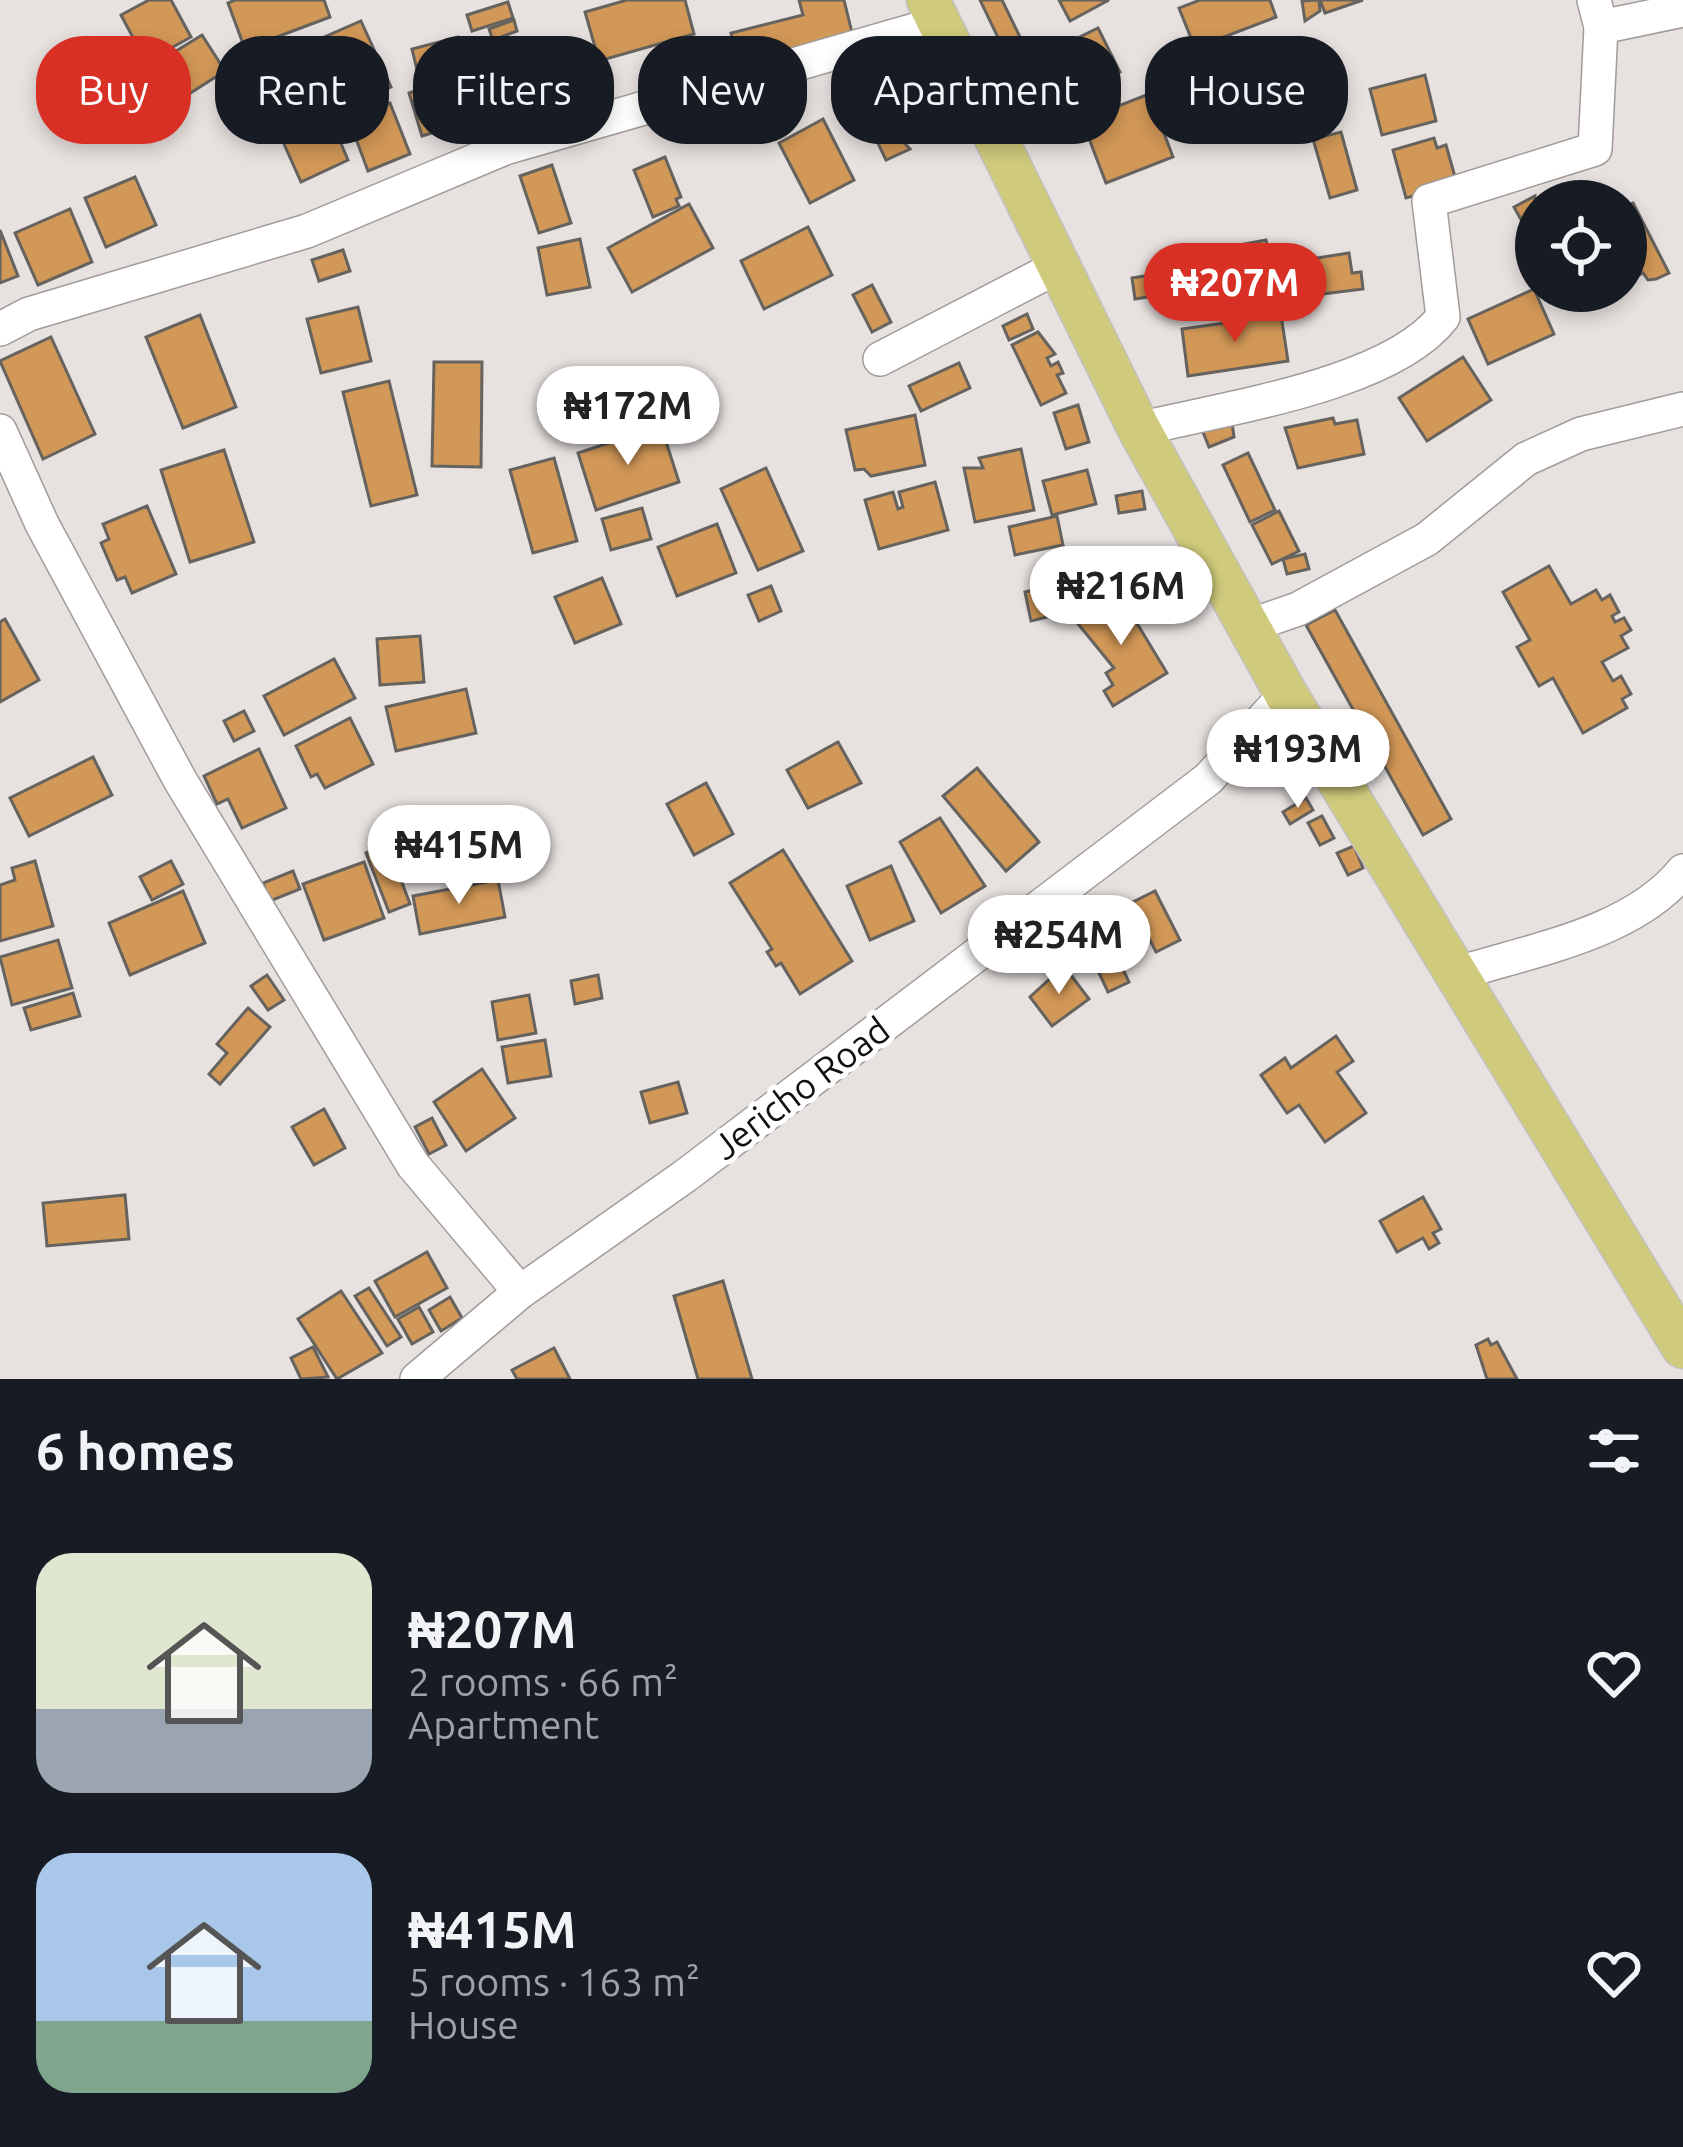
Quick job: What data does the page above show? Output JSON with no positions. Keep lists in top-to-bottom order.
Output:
{
  "streets": {
    "street": ["Jericho Road"]
  },
  "page": {
    "chip": [
      "Buy",
      "Rent",
      "Filters",
      "New",
      "Apartment",
      "House"
    ],
    "price": [
      "₦207M",
      "₦172M",
      "₦216M",
      "₦193M",
      "₦415M",
      "₦254M"
    ],
    "heading": "6 homes",
    "list": [
      {
        "name": "₦207M",
        "note": "2 rooms · 66 m² · Apartment"
      },
      {
        "name": "₦415M",
        "note": "5 rooms · 163 m² · House"
      }
    ]
  }
}
